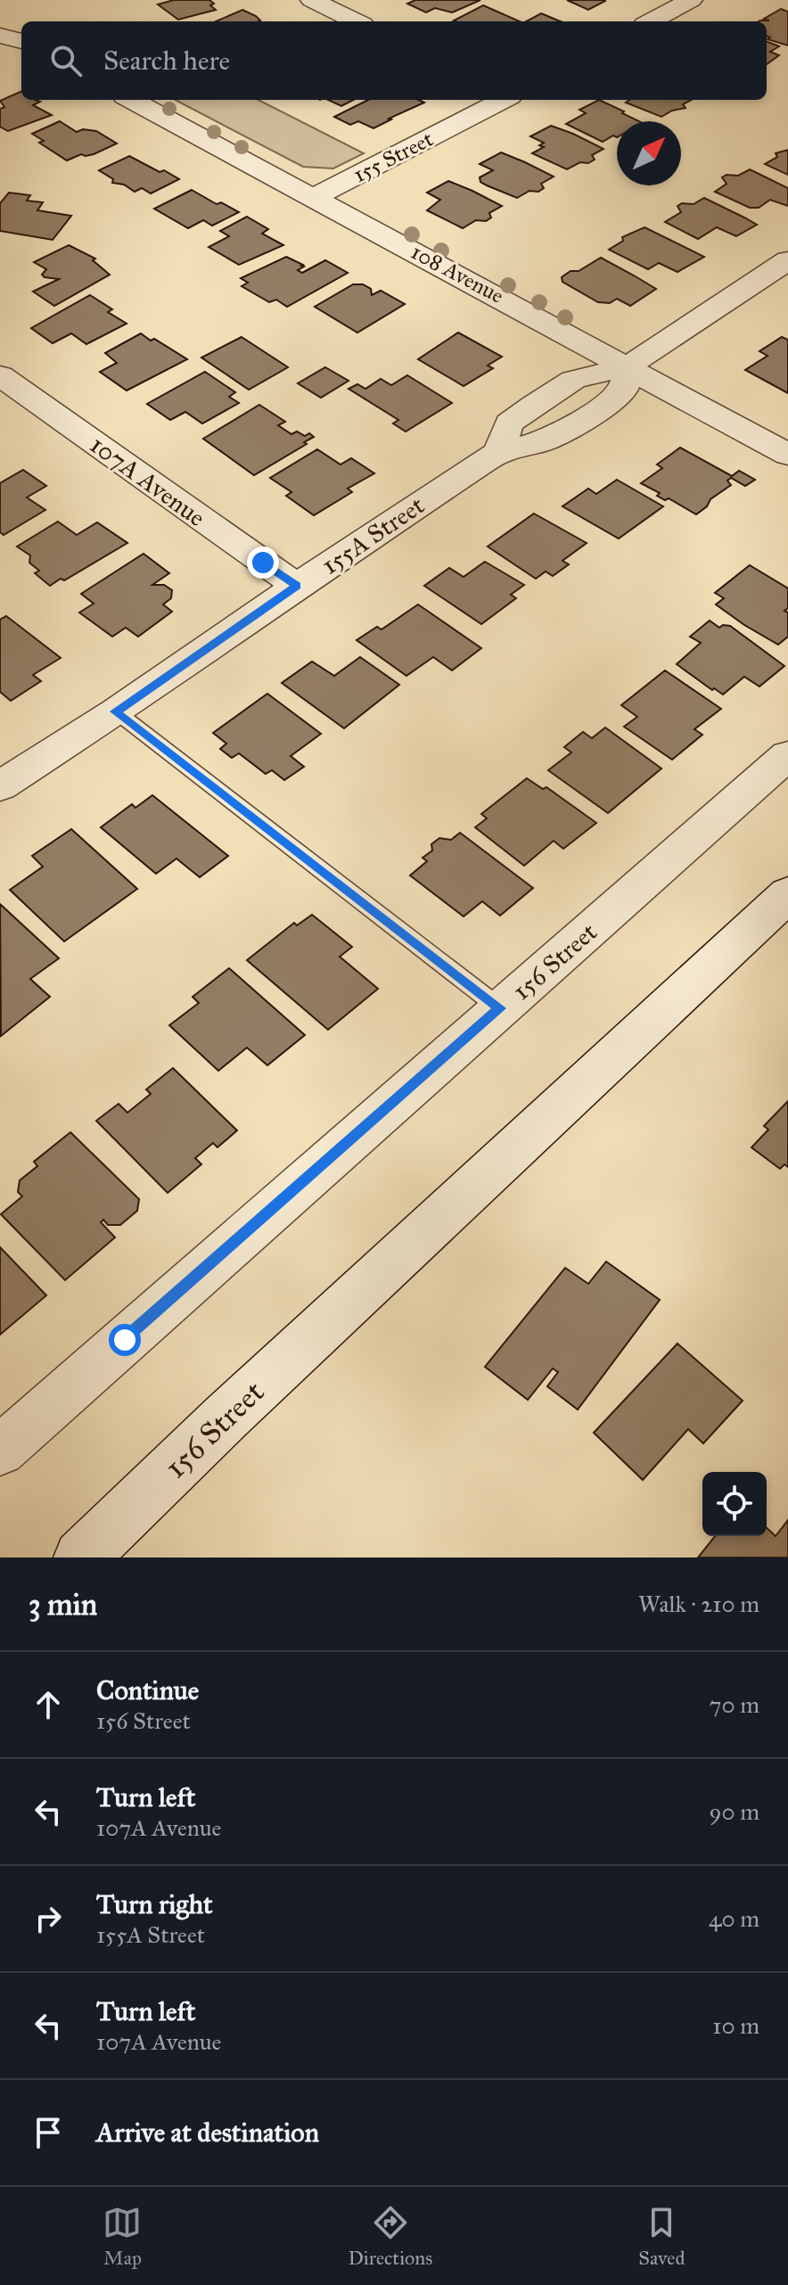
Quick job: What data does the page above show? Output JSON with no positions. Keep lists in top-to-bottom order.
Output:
{
  "streets": {
    "street": [
      "155 Street",
      "108 Avenue",
      "107A Avenue",
      "155A Street",
      "156 Street"
    ]
  },
  "crossings": [
    ["155 Street", "108 Avenue"],
    ["108 Avenue", "155A Street"],
    ["107A Avenue", "155A Street"]
  ],
  "north": "top right",
  "page": {
    "search": "Search here",
    "heading": ["3 min", "Walk · 210 m"],
    "list": [
      ["Continue", "156 Street", "70 m"],
      ["Turn left", "107A Avenue", "90 m"],
      ["Turn right", "155A Street", "40 m"],
      ["Turn left", "107A Avenue", "10 m"],
      "Arrive at destination"
    ],
    "nav": ["Map", "Directions", "Saved"]
  }
}
